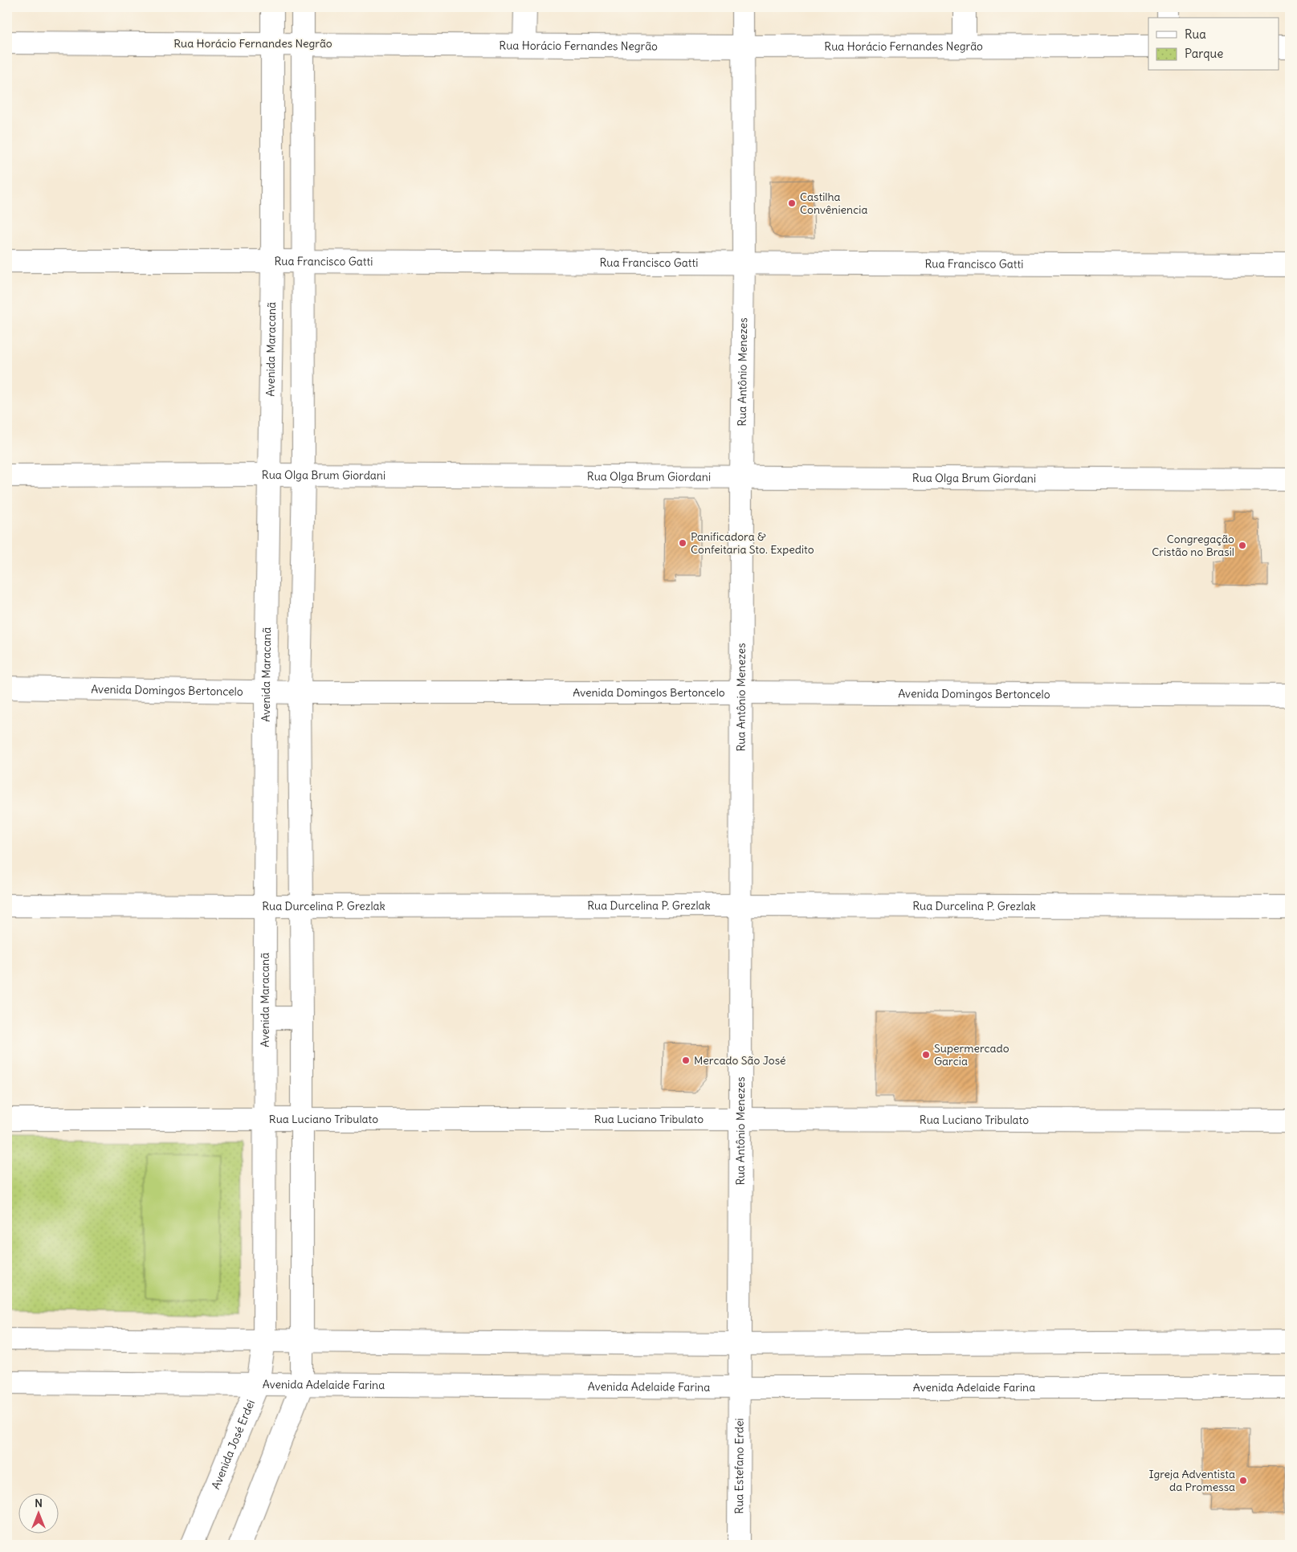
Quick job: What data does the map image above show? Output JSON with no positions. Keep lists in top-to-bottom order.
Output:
{
  "streets": {
    "street": [
      "Rua Horácio Fernandes Negrão",
      "Rua Francisco Gatti",
      "Avenida Maracanã",
      "Rua Antônio Menezes",
      "Rua Olga Brum Giordani",
      "Avenida Domingos Bertoncelo",
      "Rua Durcelina P. Grezlak",
      "Rua Luciano Tribulato",
      "Avenida Adelaide Farina",
      "Avenida José Erdei",
      "Rua Estefano Erdei"
    ]
  },
  "crossings": [
    ["Rua Horácio Fernandes Negrão", "Avenida Maracanã"],
    ["Rua Horácio Fernandes Negrão", "Rua Antônio Menezes"],
    ["Rua Francisco Gatti", "Avenida Maracanã"],
    ["Rua Francisco Gatti", "Rua Antônio Menezes"],
    ["Avenida Maracanã", "Rua Olga Brum Giordani"],
    ["Avenida Maracanã", "Avenida Domingos Bertoncelo"],
    ["Avenida Maracanã", "Rua Durcelina P. Grezlak"],
    ["Avenida Maracanã", "Rua Luciano Tribulato"],
    ["Avenida Maracanã", "Avenida José Erdei"],
    ["Rua Antônio Menezes", "Rua Olga Brum Giordani"],
    ["Rua Antônio Menezes", "Avenida Domingos Bertoncelo"],
    ["Rua Antônio Menezes", "Rua Durcelina P. Grezlak"],
    ["Rua Antônio Menezes", "Rua Luciano Tribulato"],
    ["Rua Antônio Menezes", "Avenida Adelaide Farina"],
    ["Rua Antônio Menezes", "Rua Estefano Erdei"],
    ["Avenida Adelaide Farina", "Avenida José Erdei"],
    ["Avenida Adelaide Farina", "Rua Estefano Erdei"]
  ],
  "places": [
    "Castilha Convêniencia",
    "Panificadora & Confeitaria Sto. Expedito",
    "Congregação Cristão no Brasil",
    "Supermercado Garcia",
    "Mercado São José",
    "Igreja Adventista da Promessa"
  ],
  "legend": ["Rua", "Parque"],
  "north": "top"
}
